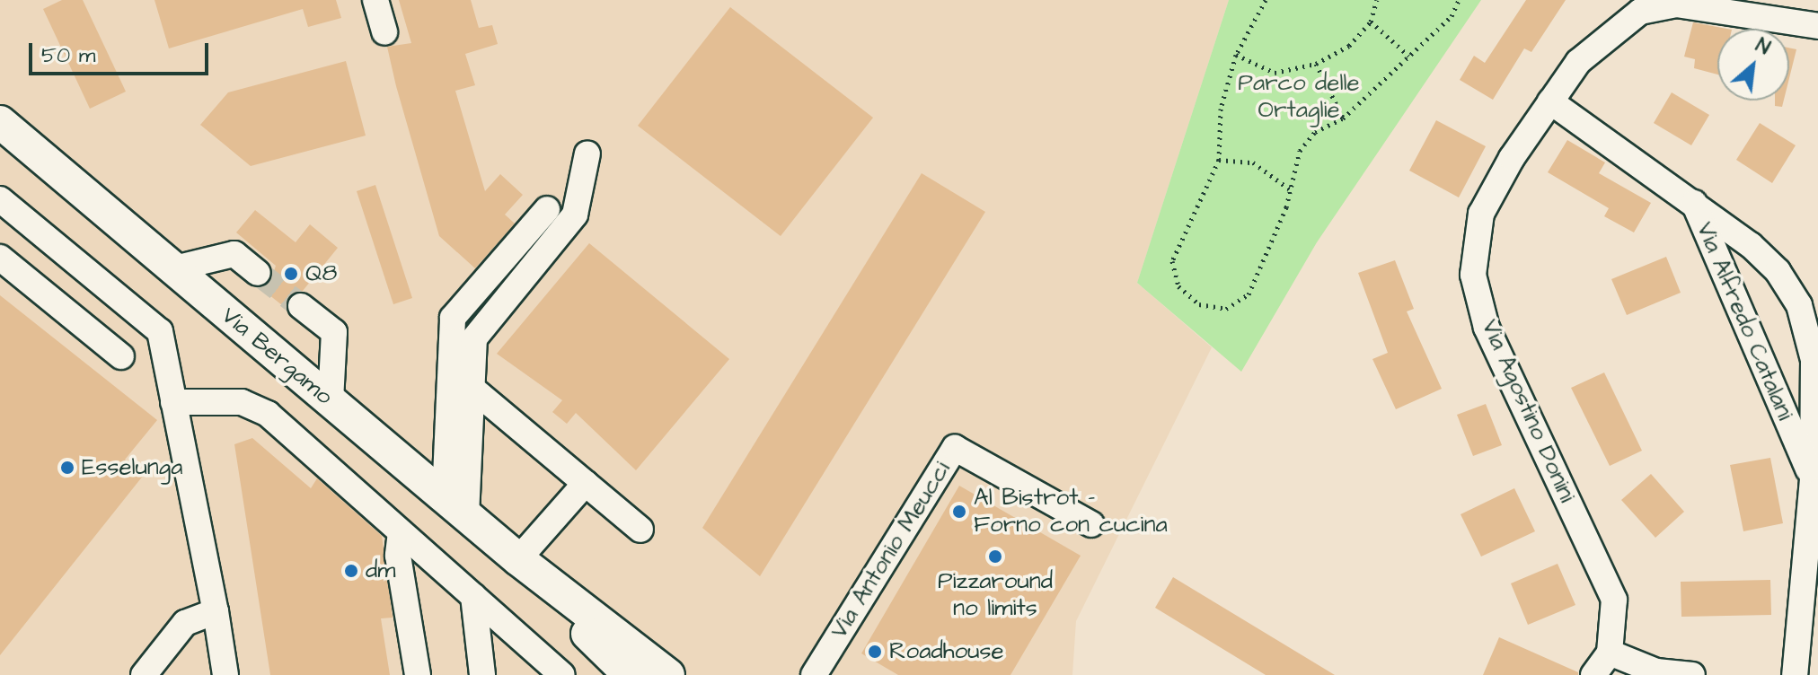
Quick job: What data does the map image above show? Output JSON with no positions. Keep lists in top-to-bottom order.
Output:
{
  "streets": {
    "main road": ["Via Bergamo"],
    "street": ["Via Alfredo Catalani", "Via Agostino Donini", "Via Antonio Meucci"]
  },
  "crossings": [
    ["Via Alfredo Catalani", "Via Agostino Donini"]
  ],
  "parks": ["Parco delle Ortaglie"],
  "places": [
    "Q8",
    "Esselunga",
    "Al Bistrot - Forno con cucina",
    "Pizzaround no limits",
    "dm",
    "Roadhouse"
  ],
  "scale_bar": "50 m",
  "north": "top right"
}
